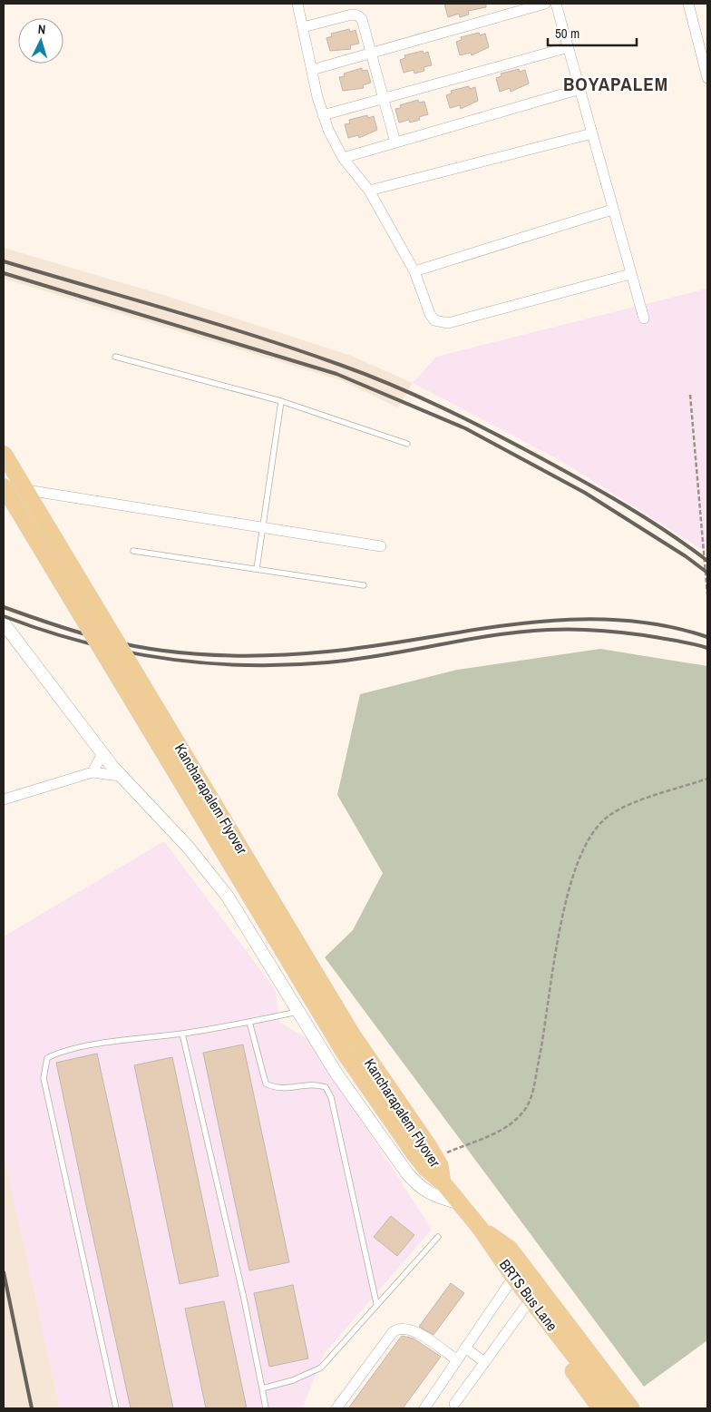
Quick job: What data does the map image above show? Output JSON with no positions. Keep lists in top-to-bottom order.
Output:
{
  "streets": {
    "main road": ["Kancharapalem Flyover", "BRTS Bus Lane"]
  },
  "crossings": [
    ["Kancharapalem Flyover", "BRTS Bus Lane"]
  ],
  "districts": ["BOYAPALEM"],
  "scale_bar": "50 m",
  "north": "top"
}
